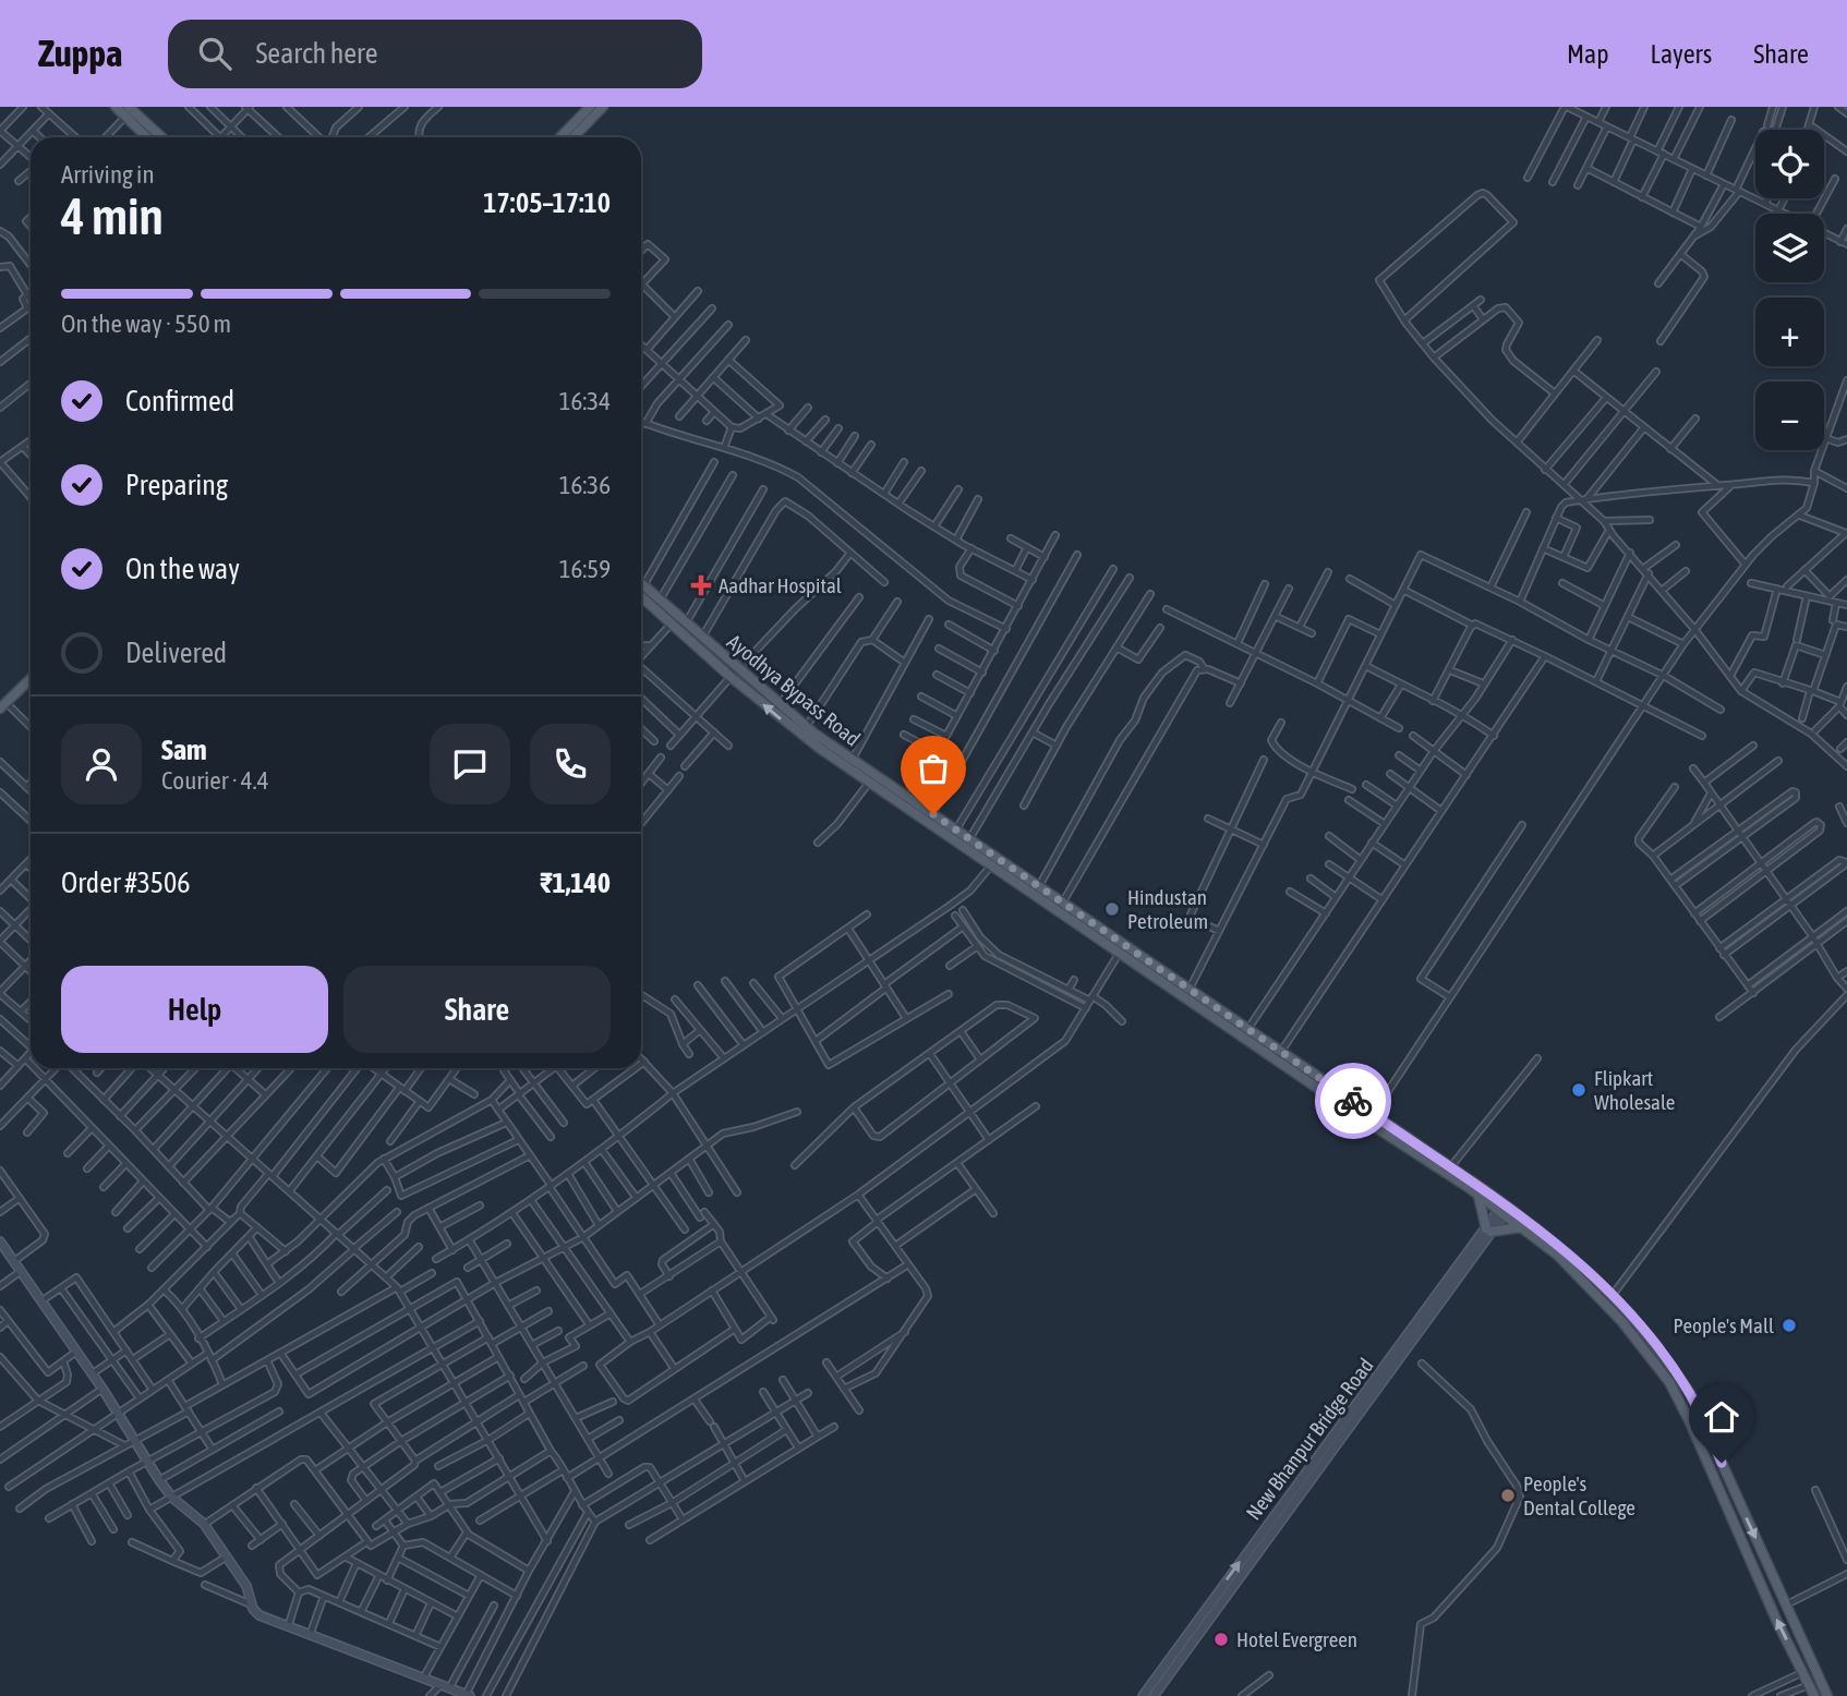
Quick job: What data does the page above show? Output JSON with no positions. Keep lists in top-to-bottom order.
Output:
{
  "streets": {
    "main road": ["Ayodhya Bypass Road"],
    "street": ["New Bhanpur Bridge Road"]
  },
  "crossings": [
    ["Ayodhya Bypass Road", "New Bhanpur Bridge Road"]
  ],
  "places": {
    "health": ["Aadhar Hospital"],
    "other": [
      "Hindustan Petroleum",
      "Flipkart Wholesale",
      "People's Mall",
      "People's Dental College",
      "Hotel Evergreen"
    ]
  },
  "page": {
    "header": "Zuppa",
    "search": "Search here",
    "nav": ["Map", "Layers", "Share"],
    "map_buttons": ["+", "−"],
    "heading": ["4 min", "Arriving in", "17:05–17:10"],
    "panel": [
      "Sam",
      "Courier · 4.4",
      "Order #3506",
      "₹1,140"
    ],
    "bar": "On the way · 550 m",
    "list": [
      ["Confirmed", "16:34"],
      ["Preparing", "16:36"],
      ["On the way", "16:59"],
      "Delivered"
    ],
    "buttons": ["Help", "Share"]
  }
}
